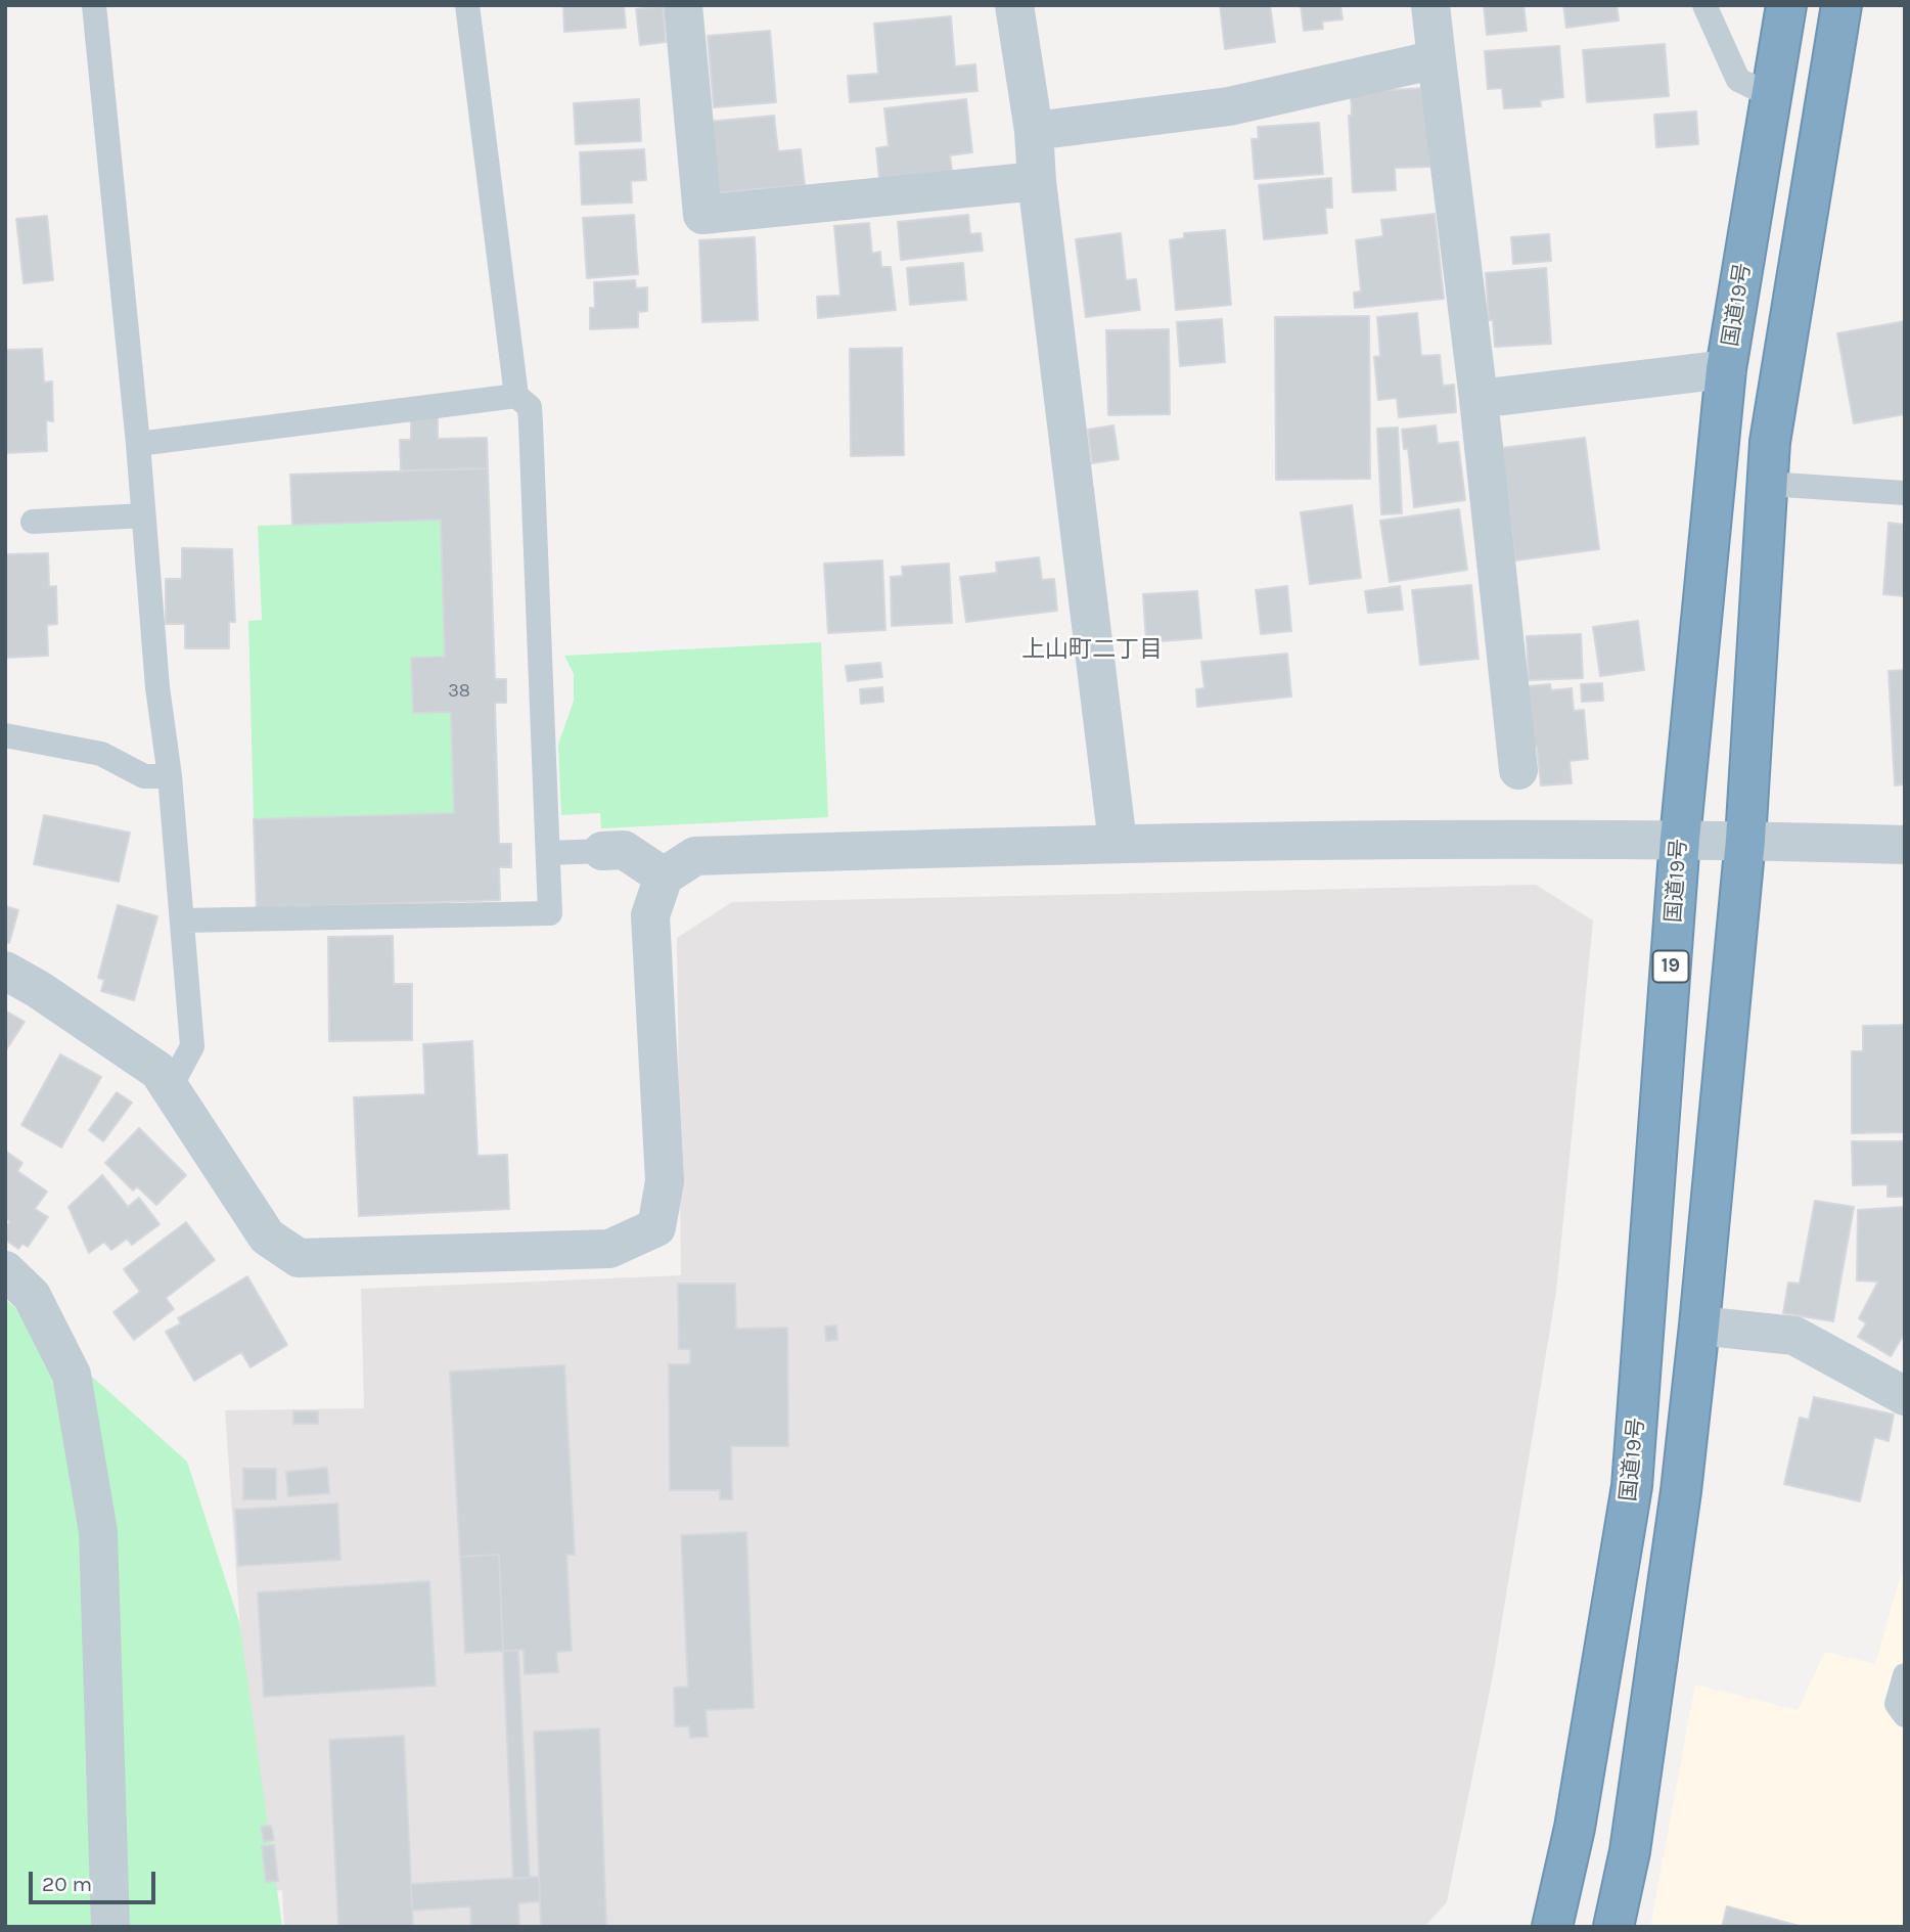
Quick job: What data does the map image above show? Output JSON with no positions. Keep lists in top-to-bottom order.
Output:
{
  "streets": {
    "highway": ["国道19号", "19"]
  },
  "districts": ["上山町二丁目"],
  "house_numbers": ["38"],
  "scale_bar": "20 m"
}
